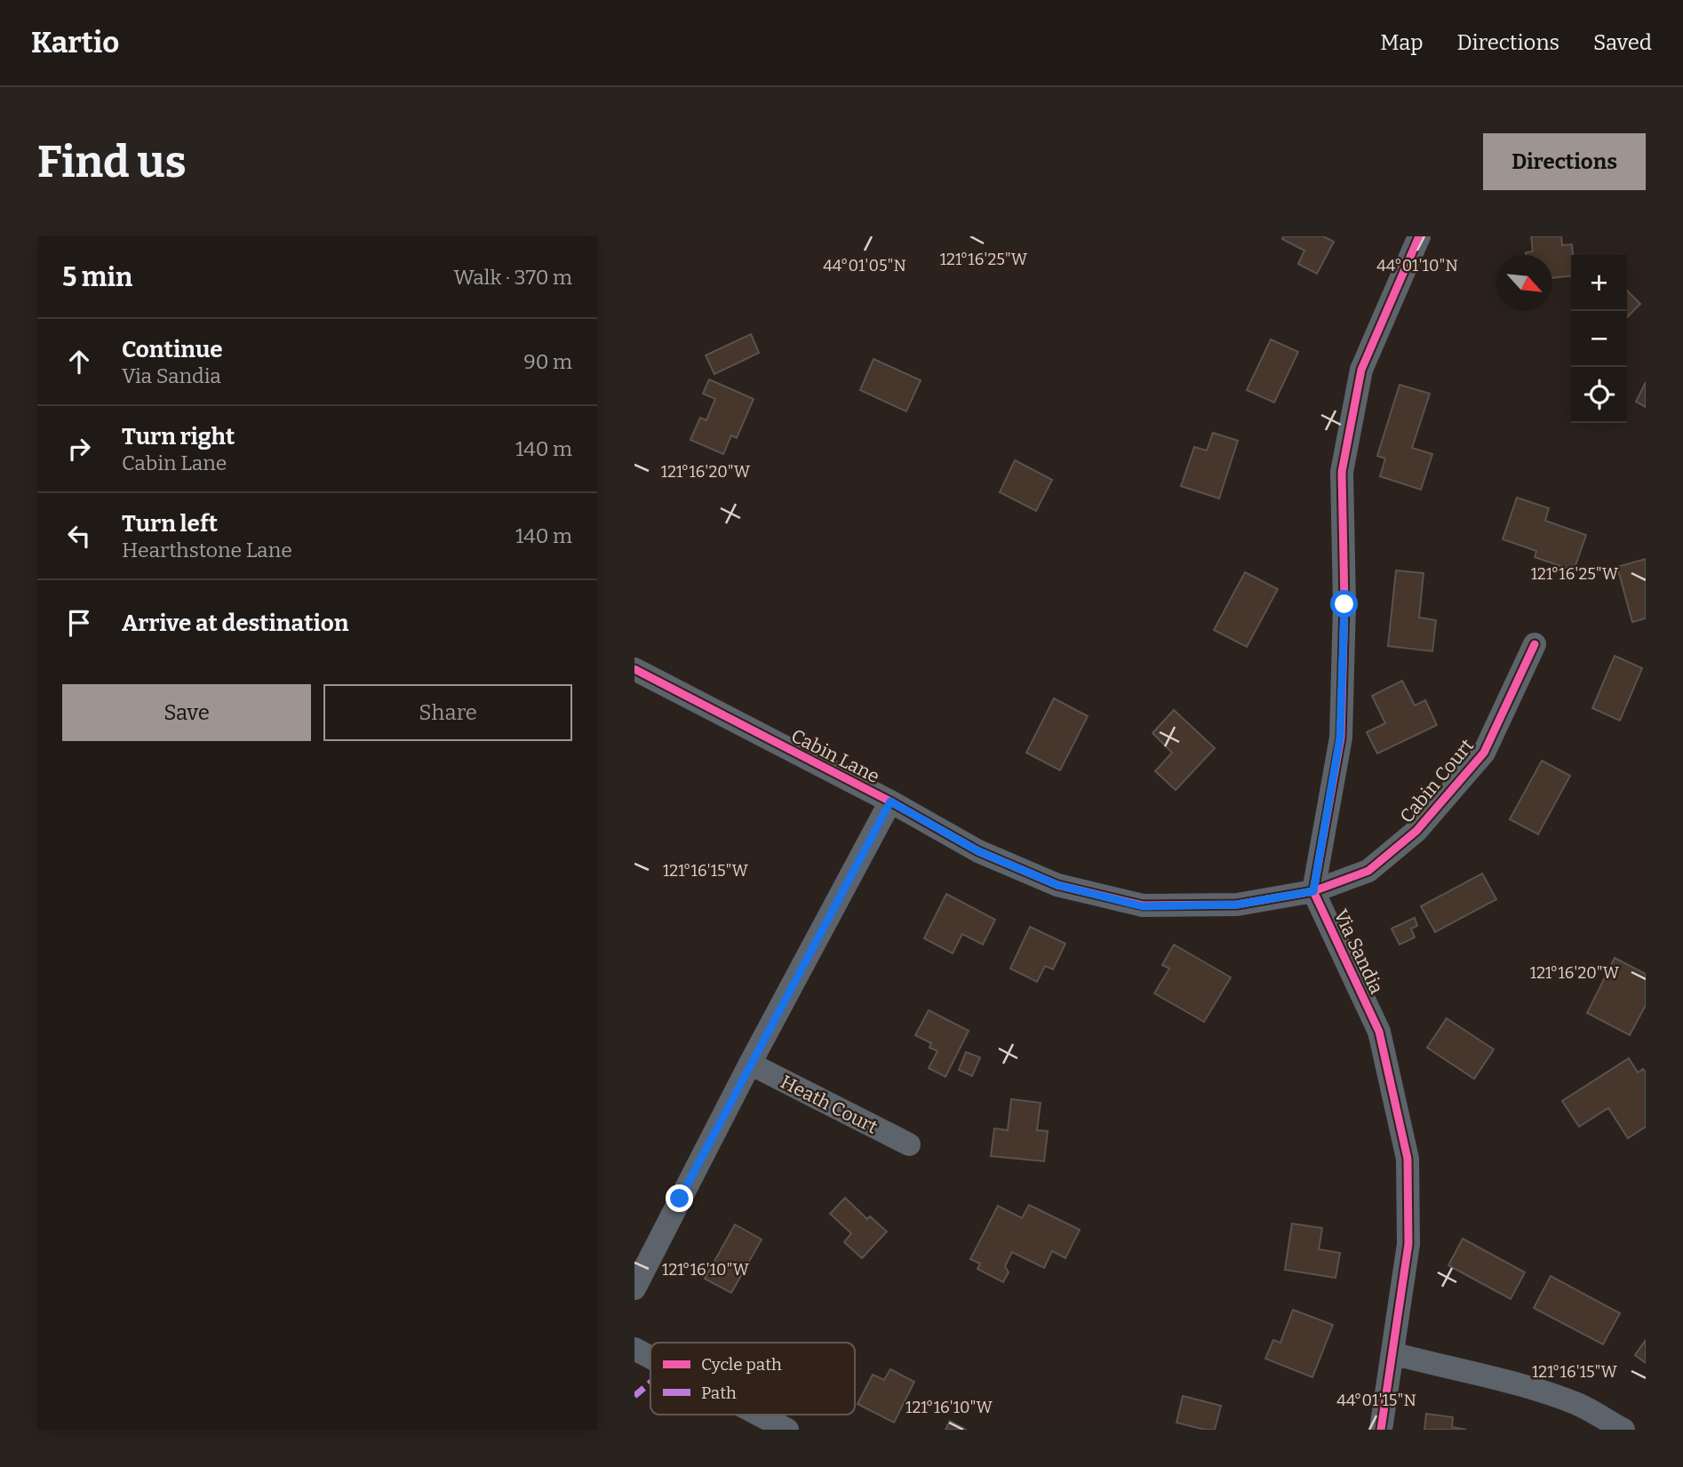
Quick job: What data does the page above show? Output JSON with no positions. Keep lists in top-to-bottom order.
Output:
{
  "streets": {
    "street": [
      "Cabin Lane",
      "Cabin Court",
      "Via Sandia",
      "Heath Court"
    ]
  },
  "crossings": [
    ["Cabin Lane", "Cabin Court"],
    ["Cabin Lane", "Via Sandia"],
    ["Cabin Court", "Via Sandia"]
  ],
  "legend": ["Cycle path", "Path"],
  "north": "bottom right",
  "page": {
    "header": "Kartio",
    "nav": ["Map", "Directions", "Saved"],
    "buttons": [
      "Directions",
      ["Save", "Share"]
    ],
    "title": "Find us",
    "heading": ["5 min", "Walk · 370 m"],
    "map_buttons": ["+", "−"],
    "list": [
      ["Continue", "Via Sandia", "90 m"],
      ["Turn right", "Cabin Lane", "140 m"],
      ["Turn left", "Hearthstone Lane", "140 m"],
      "Arrive at destination"
    ]
  },
  "coordinates": [
    "121°16'25\"W",
    "44°01'05\"N",
    "44°01'10\"N",
    "121°16'20\"W",
    "121°16'15\"W",
    "121°16'10\"W",
    "44°01'15\"N"
  ]
}
